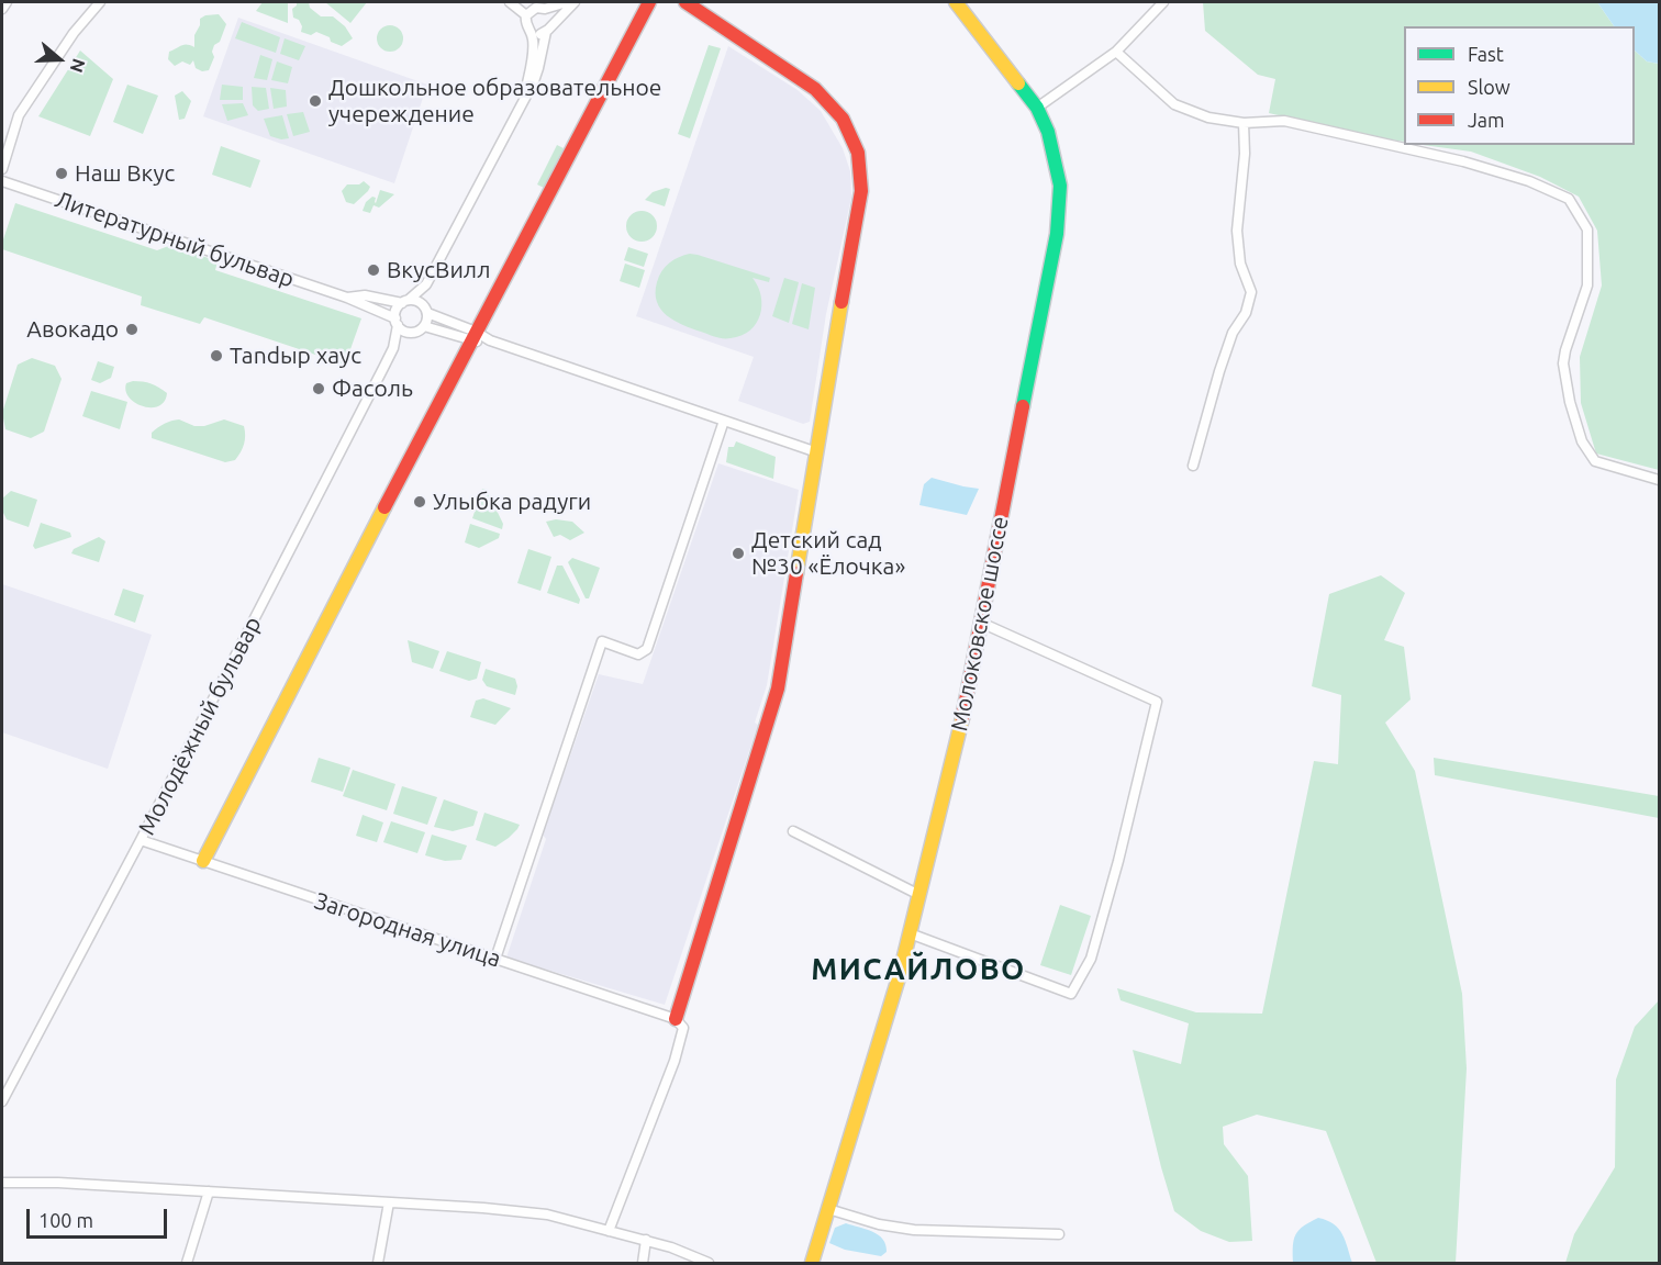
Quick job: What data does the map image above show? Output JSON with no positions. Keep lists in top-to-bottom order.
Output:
{
  "streets": {
    "street": [
      "Литературный бульвар",
      "Молоковское шоссе",
      "Молодёжный бульвар",
      "Загородная улица"
    ]
  },
  "crossings": [
    ["Литературный бульвар", "Молодёжный бульвар"],
    ["Молодёжный бульвар", "Загородная улица"]
  ],
  "districts": ["МИСАЙЛОВО"],
  "places": [
    "Дошкольное образовательное учереждение",
    "Наш Вкус",
    "ВкусВилл",
    "Авокадо",
    "Tandыр хаус",
    "Фасоль",
    "Улыбка радуги",
    "Детский сад №30 «Ёлочка»"
  ],
  "legend": ["Fast", "Slow", "Jam"],
  "scale_bar": "100 m",
  "north": "right"
}
